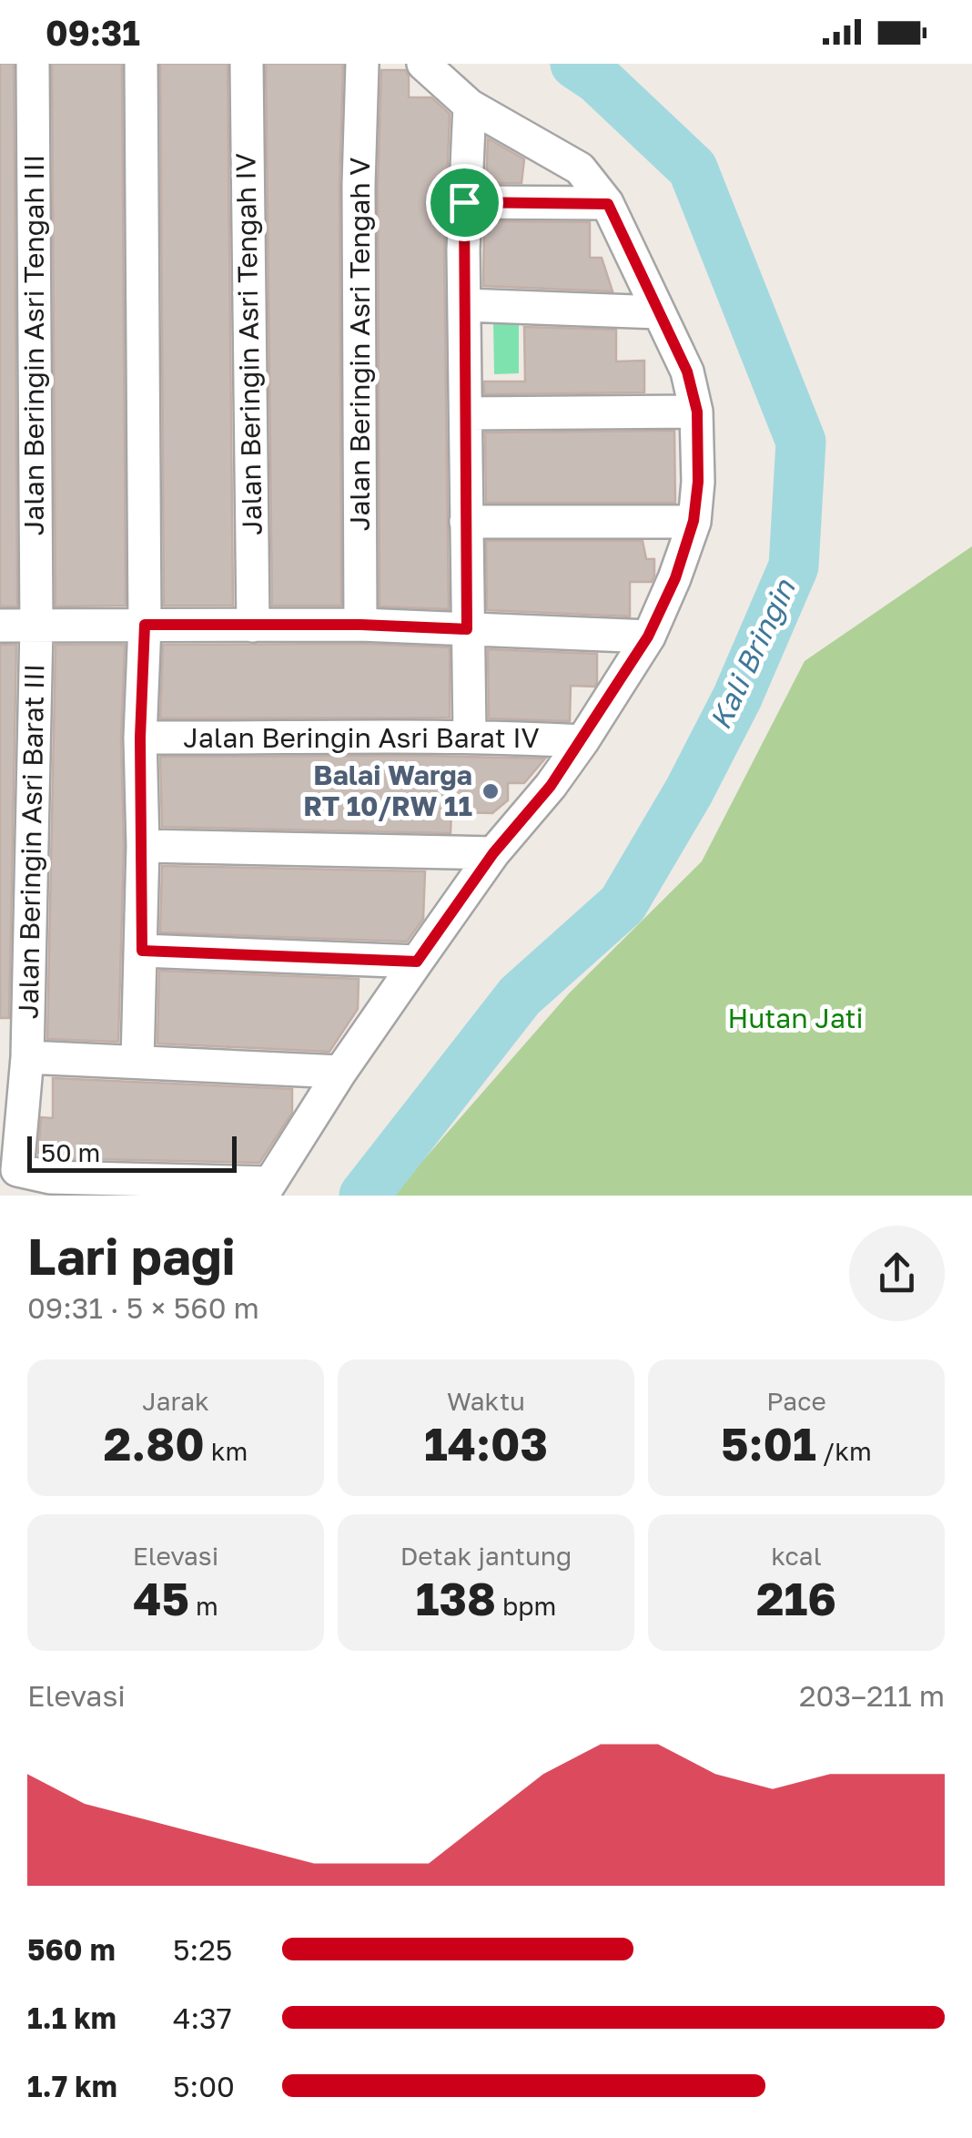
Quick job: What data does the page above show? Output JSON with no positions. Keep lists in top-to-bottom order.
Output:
{
  "streets": {
    "street": [
      "Jalan Beringin Asri Tengah IV",
      "Jalan Beringin Asri Tengah V",
      "Jalan Beringin Asri Tengah III",
      "Jalan Beringin Asri Barat IV",
      "Jalan Beringin Asri Barat III"
    ]
  },
  "crossings": [
    ["Jalan Beringin Asri Tengah III", "Jalan Beringin Asri Barat III"]
  ],
  "water": ["Kali Bringin"],
  "parks": ["Hutan Jati"],
  "places": ["Balai Warga RT 10/RW 11"],
  "scale_bar": "50 m",
  "page": {
    "status": "09:31",
    "scale": "50 m",
    "heading": ["Lari pagi", "09:31 · 5 × 560 m"],
    "stats": [
      ["Jarak", "2.80 km"],
      ["Waktu", "14:03"],
      ["Pace", "5:01 /km"],
      ["Elevasi", "45 m"],
      ["Detak jantung", "138 bpm"],
      ["kcal", "216"]
    ],
    "chart": ["Elevasi", "203–211 m"],
    "list": [
      {
        "name": "560 m",
        "note": "5:25"
      },
      {
        "name": "1.1 km",
        "note": "4:37"
      },
      {
        "name": "1.7 km",
        "note": "5:00"
      }
    ]
  }
}
